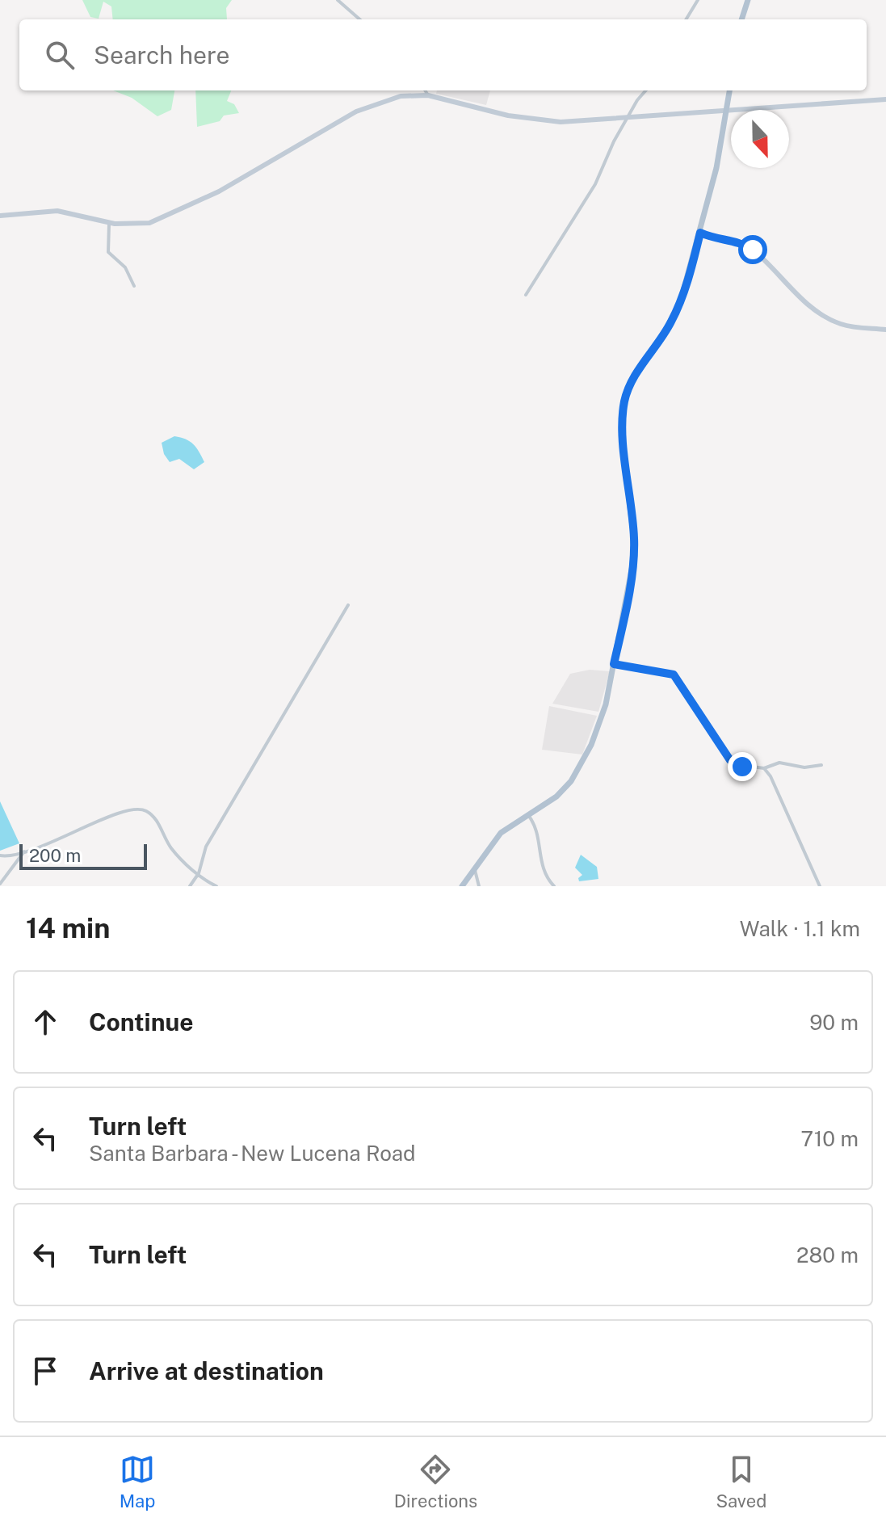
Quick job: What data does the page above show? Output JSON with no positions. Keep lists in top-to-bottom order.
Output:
{
  "scale_bar": "200 m",
  "north": "bottom",
  "page": {
    "search": "Search here",
    "scale": "200 m",
    "heading": ["14 min", "Walk · 1.1 km"],
    "list": [
      ["Continue", "90 m"],
      ["Turn left", "Santa Barbara - New Lucena Road", "710 m"],
      ["Turn left", "280 m"],
      "Arrive at destination"
    ],
    "nav": ["Map", "Directions", "Saved"]
  }
}
